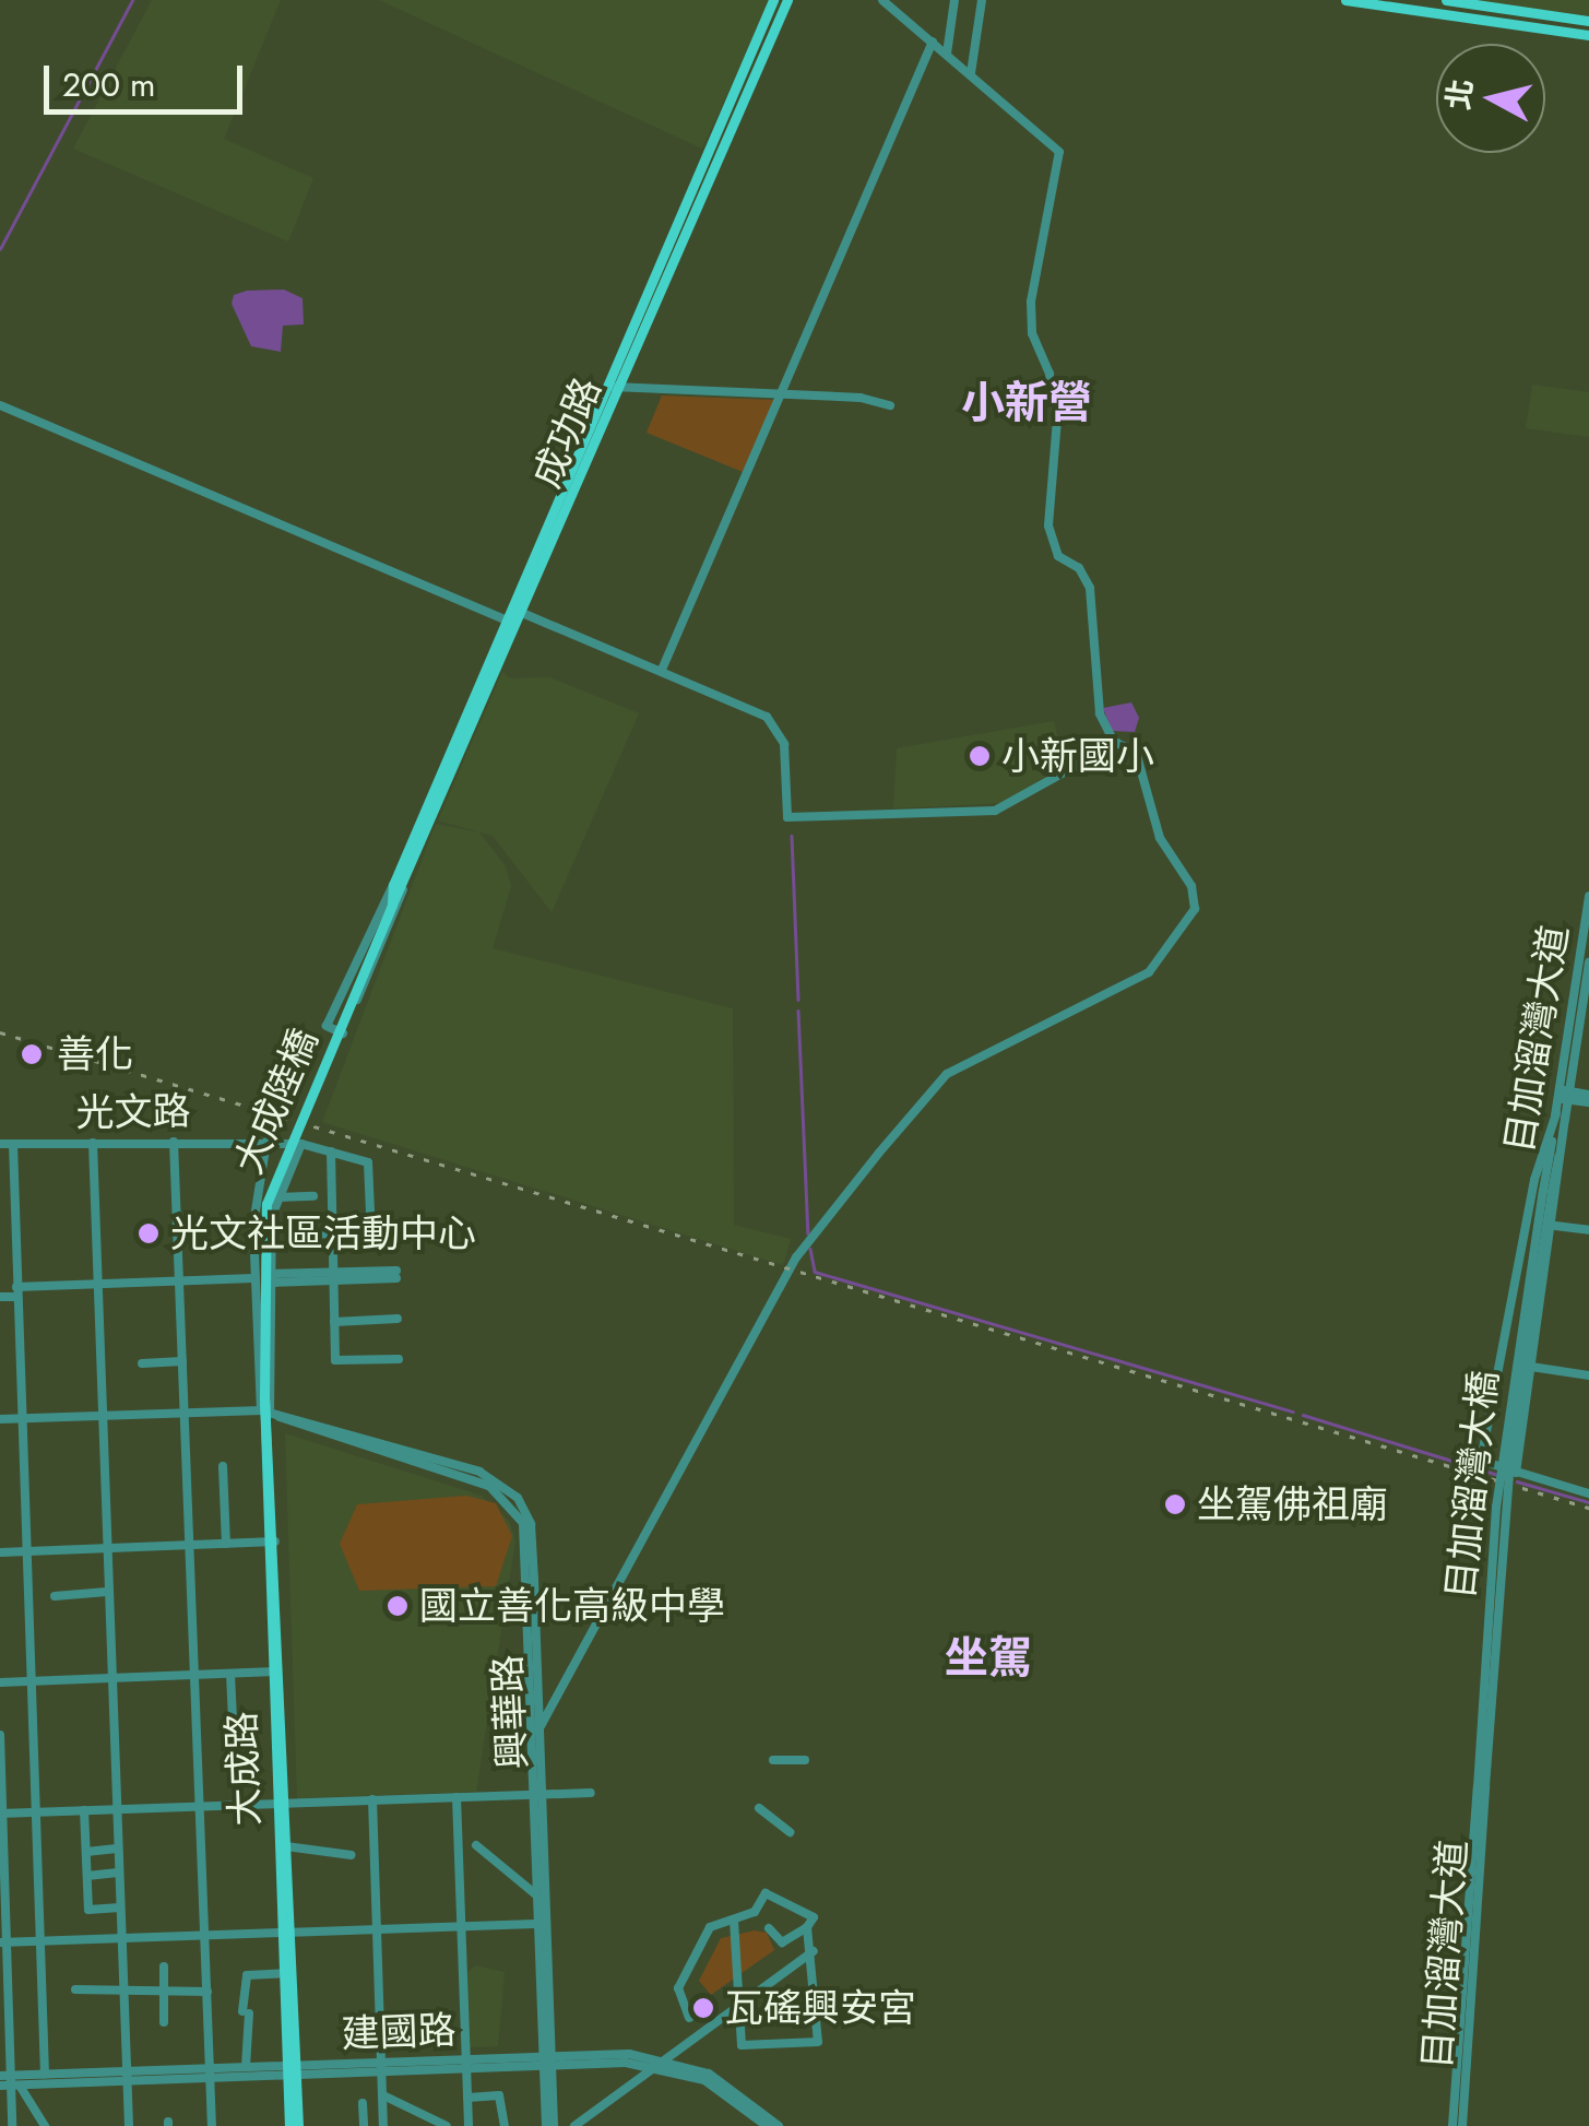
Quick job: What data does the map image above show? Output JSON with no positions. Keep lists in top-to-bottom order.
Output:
{
  "streets": {
    "main road": ["成功路", "大成陸橋", "大成路"],
    "street": [
      "目加溜灣大道",
      "光文路",
      "目加溜灣大橋",
      "興華路",
      "建國路"
    ]
  },
  "crossings": [
    ["成功路", "大成陸橋"],
    ["目加溜灣大道", "目加溜灣大橋"],
    ["大成陸橋", "大成路"],
    ["光文路", "大成路"],
    ["興華路", "大成路"],
    ["興華路", "建國路"],
    ["大成路", "建國路"]
  ],
  "districts": ["小新營", "坐駕"],
  "places": [
    "小新國小",
    "善化",
    "光文社區活動中心",
    "坐駕佛祖廟",
    "國立善化高級中學",
    "瓦磘興安宮"
  ],
  "scale_bar": "200 m",
  "north": "left"
}
